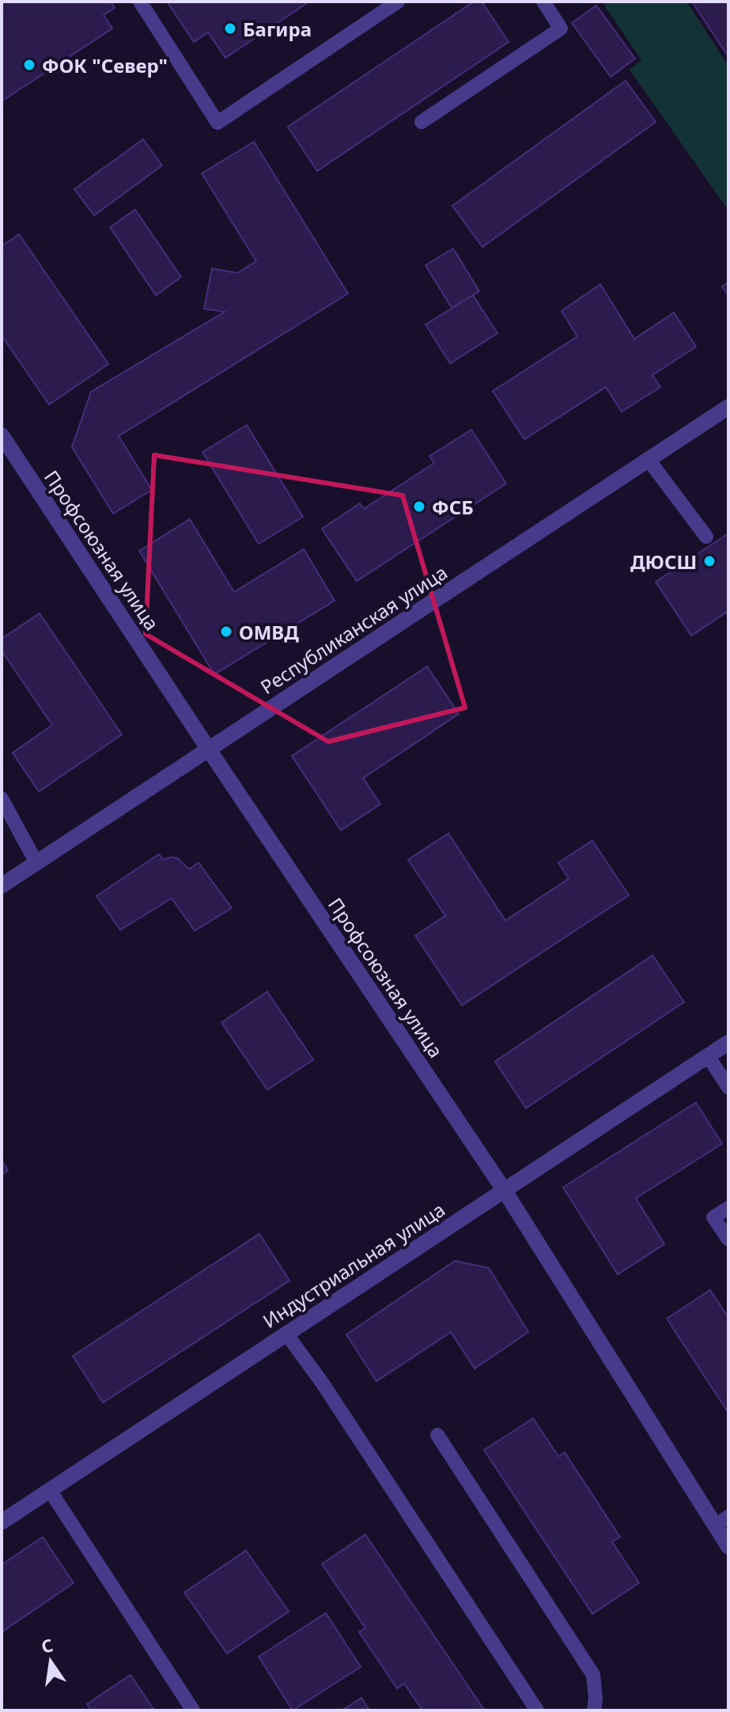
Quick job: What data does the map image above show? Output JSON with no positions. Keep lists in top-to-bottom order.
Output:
{
  "streets": {
    "street": ["Профсоюзная улица", "Республиканская улица", "Индустриальная улица"]
  },
  "crossings": [
    ["Профсоюзная улица", "Республиканская улица"],
    ["Профсоюзная улица", "Индустриальная улица"]
  ],
  "places": [
    "Багира",
    "ФОК \"Север\"",
    "ФСБ",
    "ДЮСШ",
    "ОМВД"
  ],
  "north": "top"
}
